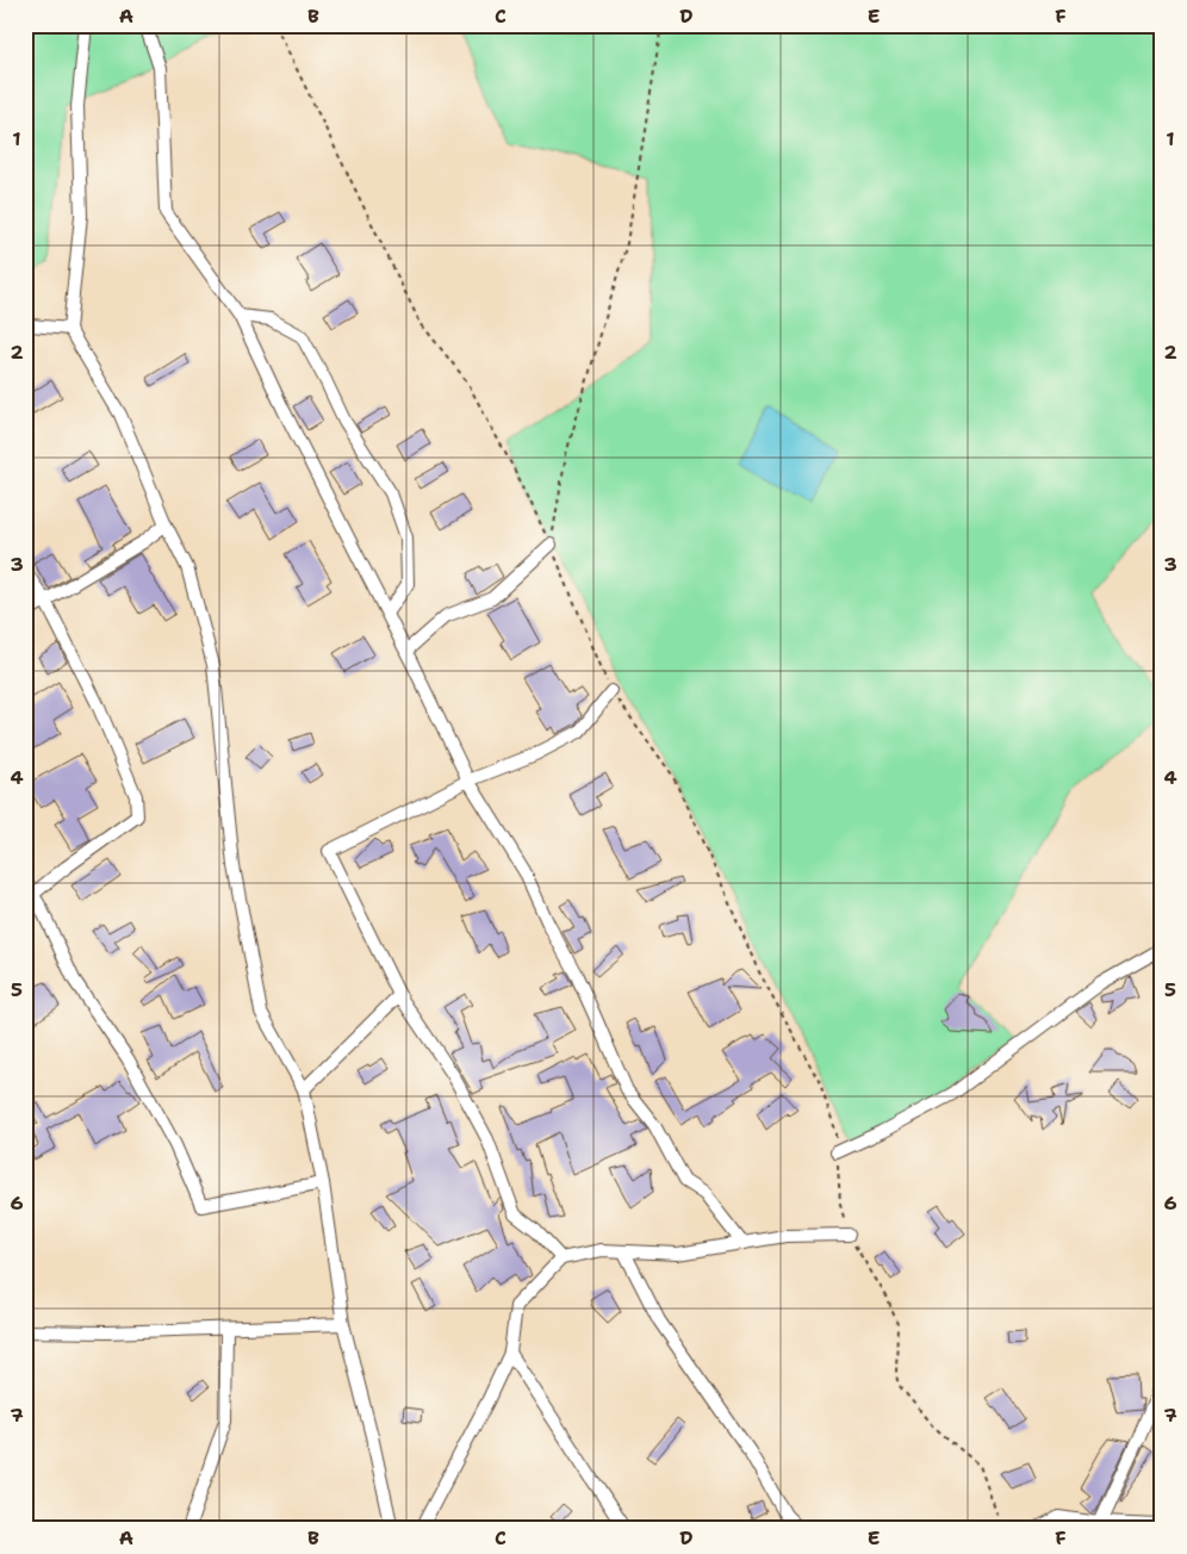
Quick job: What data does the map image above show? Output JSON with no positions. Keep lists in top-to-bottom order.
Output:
{
  "grid": {
    "columns": [
      "A",
      "B",
      "C",
      "D",
      "E",
      "F"
    ],
    "rows": [
      "1",
      "2",
      "3",
      "4",
      "5",
      "6",
      "7"
    ]
  }
}
